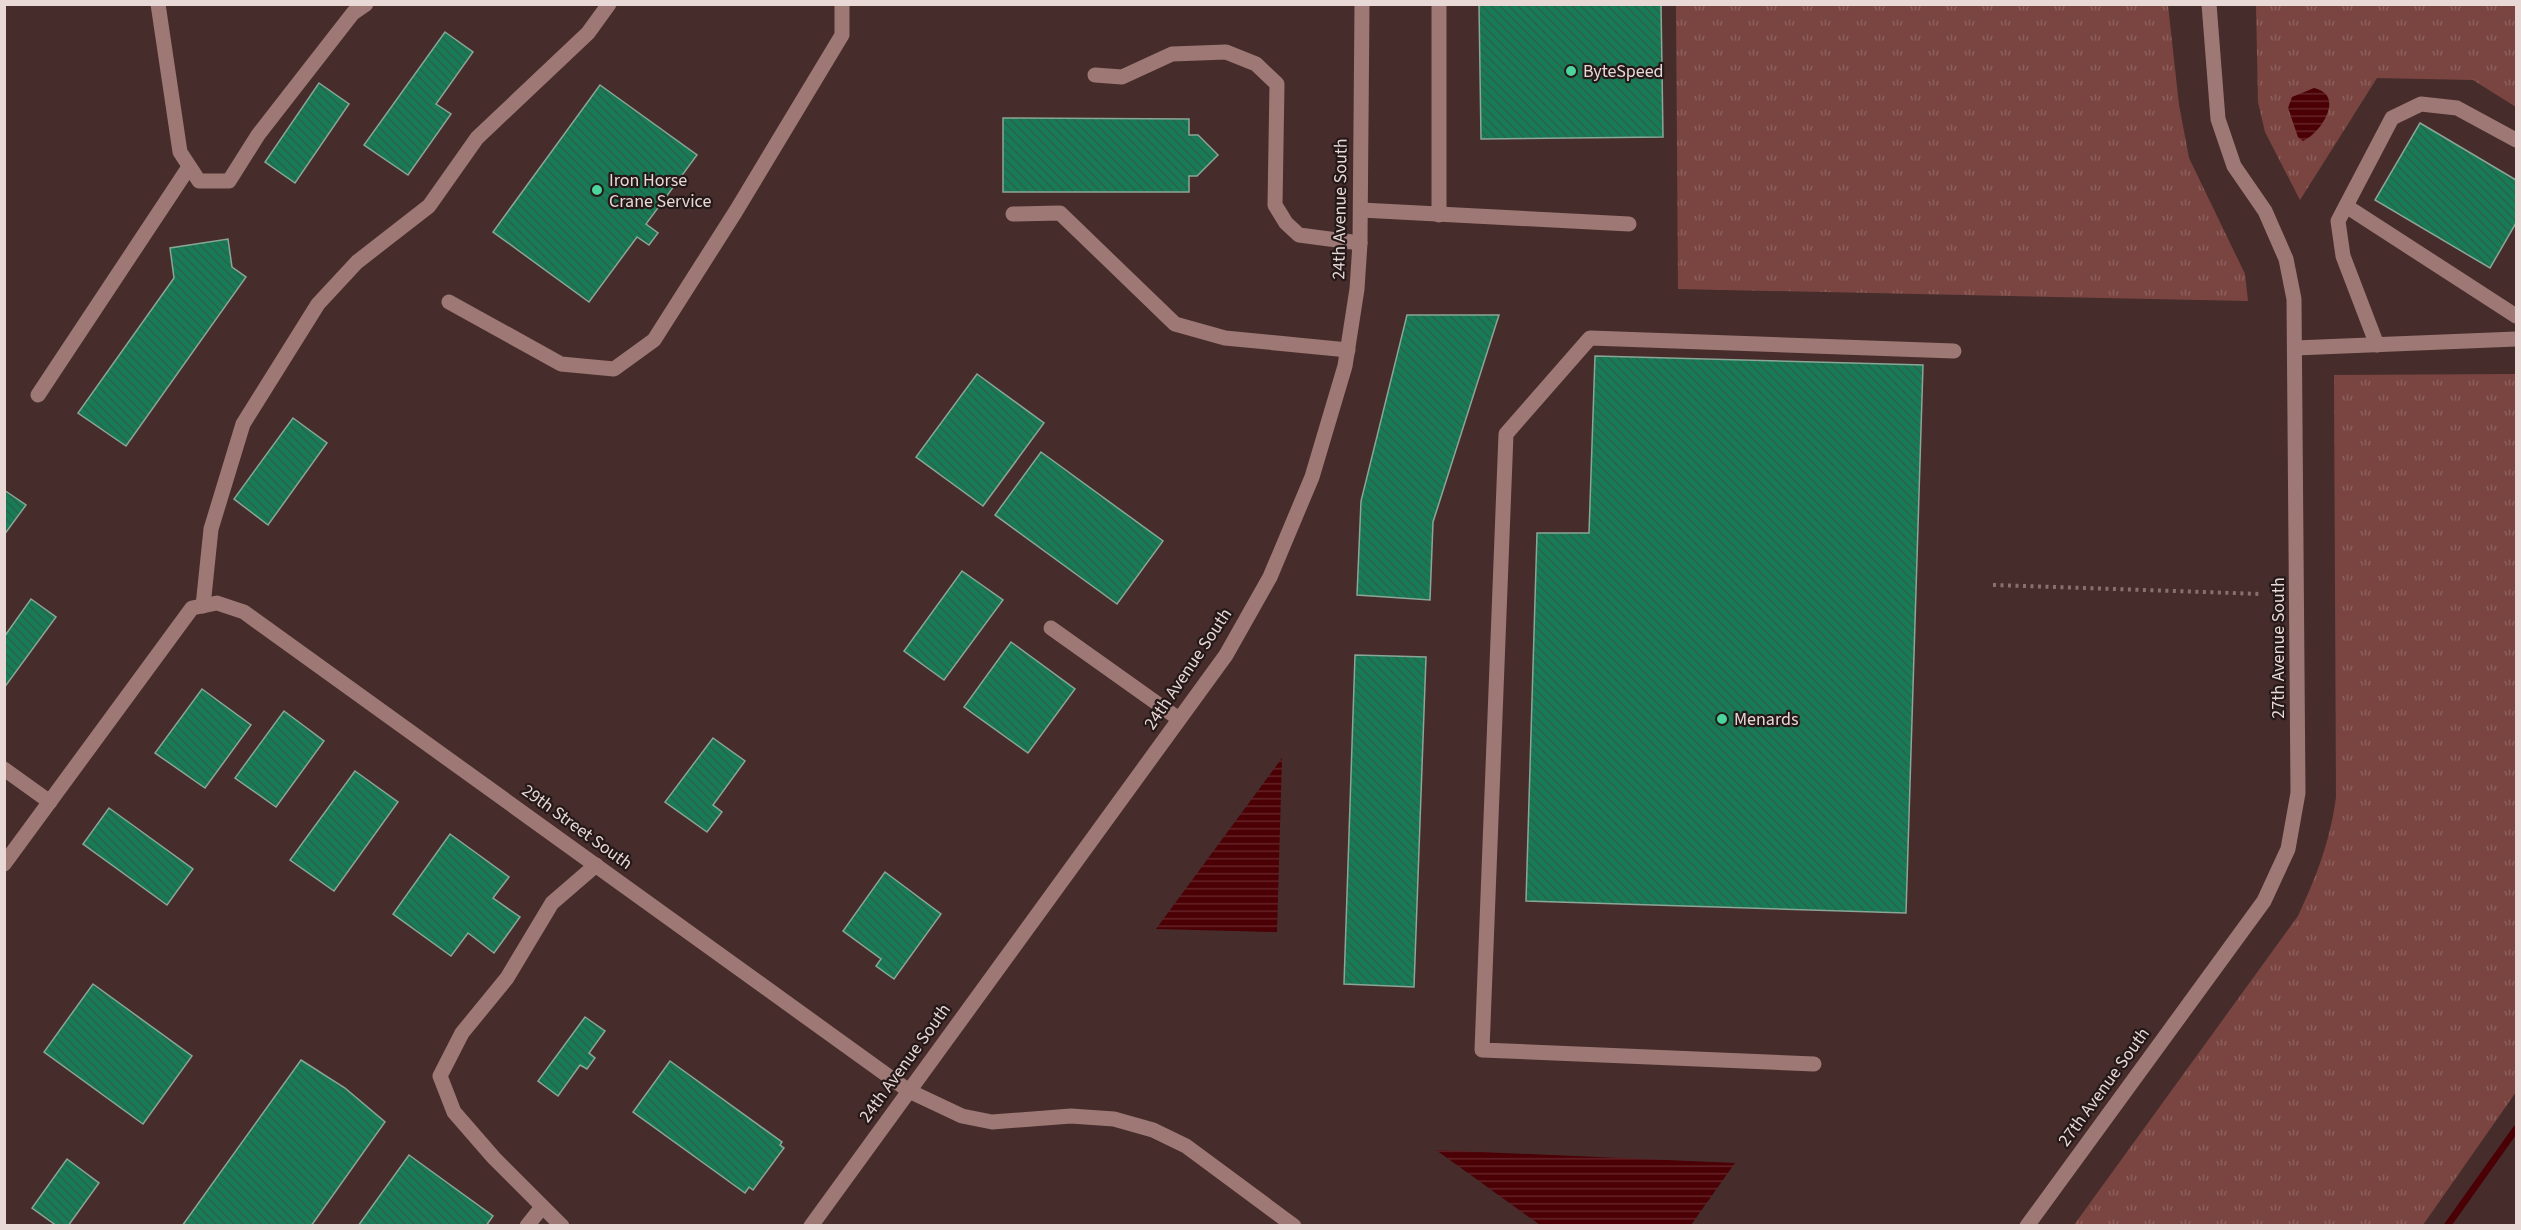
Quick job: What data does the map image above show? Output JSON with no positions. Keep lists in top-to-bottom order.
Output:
{
  "streets": {
    "street": ["24th Avenue South", "27th Avenue South", "29th Street South"]
  },
  "crossings": [
    ["24th Avenue South", "29th Street South"]
  ],
  "places": ["ByteSpeed", "Iron Horse Crane Service", "Menards"]
}
